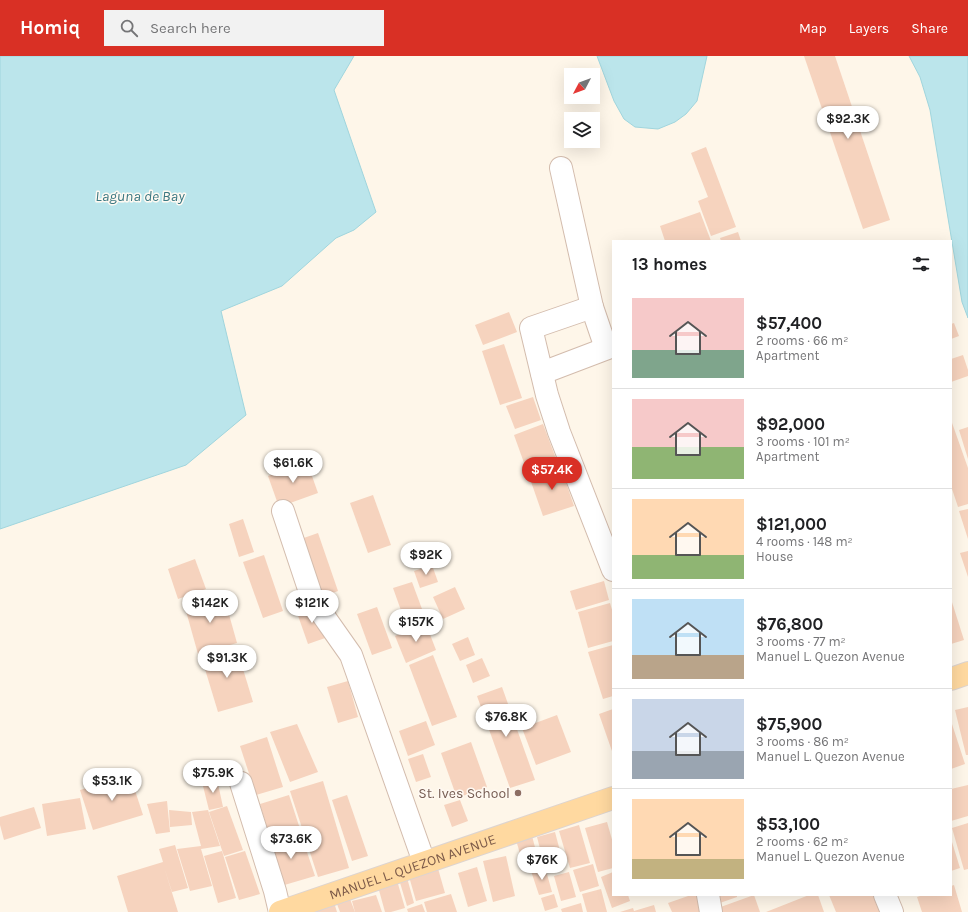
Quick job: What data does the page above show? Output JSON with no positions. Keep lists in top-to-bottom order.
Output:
{
  "streets": {
    "main road": ["MANUEL L. QUEZON AVENUE"]
  },
  "water": ["Laguna de Bay"],
  "places": ["St. Ives School"],
  "north": "bottom left",
  "page": {
    "header": "Homiq",
    "search": "Search here",
    "nav": ["Map", "Layers", "Share"],
    "price": [
      "$92.3K",
      "$61.6K",
      "$57.4K",
      "$92K",
      "$142K",
      "$121K",
      "$157K",
      "$91.3K",
      "$76.8K",
      "$75.9K",
      "$53.1K",
      "$73.6K",
      "$76K"
    ],
    "heading": "13 homes",
    "list": [
      {
        "name": "$57,400",
        "note": "2 rooms · 66 m² · Apartment"
      },
      {
        "name": "$92,000",
        "note": "3 rooms · 101 m² · Apartment"
      },
      {
        "name": "$121,000",
        "note": "4 rooms · 148 m² · House"
      },
      {
        "name": "$76,800",
        "note": "3 rooms · 77 m² · Manuel L. Quezon Avenue"
      },
      {
        "name": "$75,900",
        "note": "3 rooms · 86 m² · Manuel L. Quezon Avenue"
      },
      {
        "name": "$53,100",
        "note": "2 rooms · 62 m² · Manuel L. Quezon Avenue"
      }
    ]
  }
}
